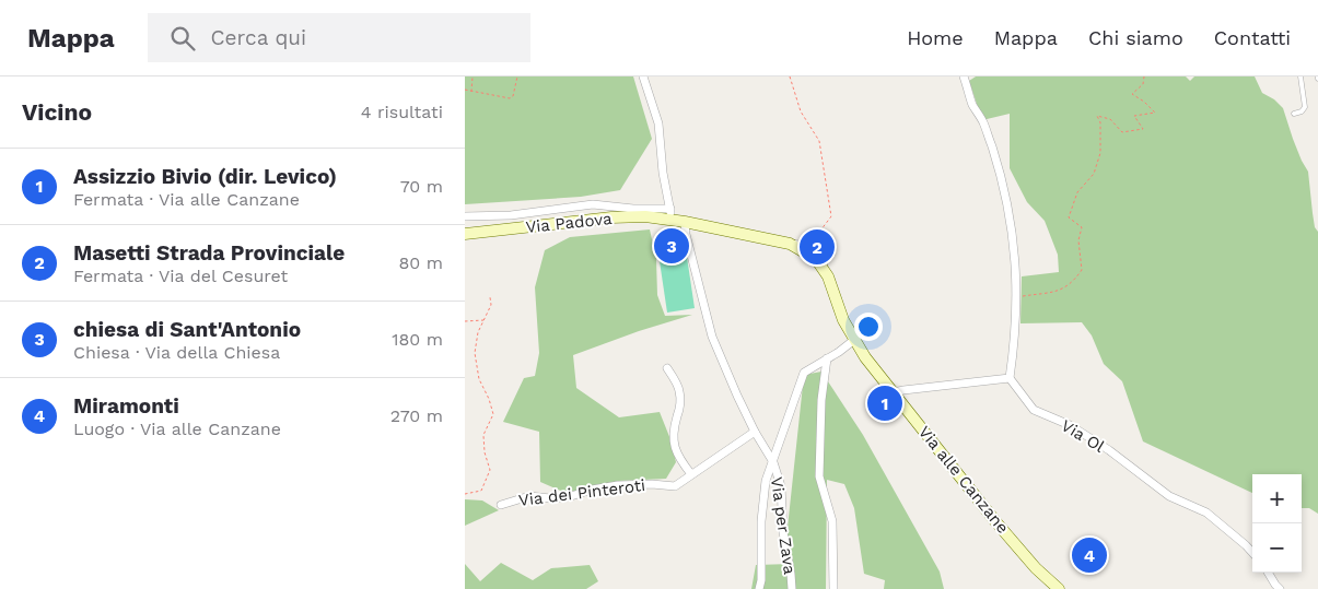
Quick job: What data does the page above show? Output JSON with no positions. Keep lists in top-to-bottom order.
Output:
{
  "streets": {
    "main road": ["Via Padova", "Via alle Canzane"],
    "street": ["Via Ol", "Via dei Pinteroti", "Via per Zava"]
  },
  "crossings": [
    ["Via Padova", "Via alle Canzane"],
    ["Via Padova", "Via per Zava"],
    ["Via dei Pinteroti", "Via per Zava"]
  ],
  "page": {
    "header": "Mappa",
    "search": "Cerca qui",
    "nav": [
      "Home",
      "Mappa",
      "Chi siamo",
      "Contatti"
    ],
    "heading": ["Vicino", "4 risultati"],
    "list": [
      {
        "mark": "1",
        "name": "Assizzio Bivio (dir. Levico)",
        "note": "Fermata · Via alle Canzane",
        "value": "70 m"
      },
      {
        "mark": "2",
        "name": "Masetti Strada Provinciale",
        "note": "Fermata · Via del Cesuret",
        "value": "80 m"
      },
      {
        "mark": "3",
        "name": "chiesa di Sant'Antonio",
        "note": "Chiesa · Via della Chiesa",
        "value": "180 m"
      },
      {
        "mark": "4",
        "name": "Miramonti",
        "note": "Luogo · Via alle Canzane",
        "value": "270 m"
      }
    ],
    "pins": [
      "3",
      "2",
      "1",
      "4"
    ],
    "map_buttons": ["+", "−"]
  }
}
